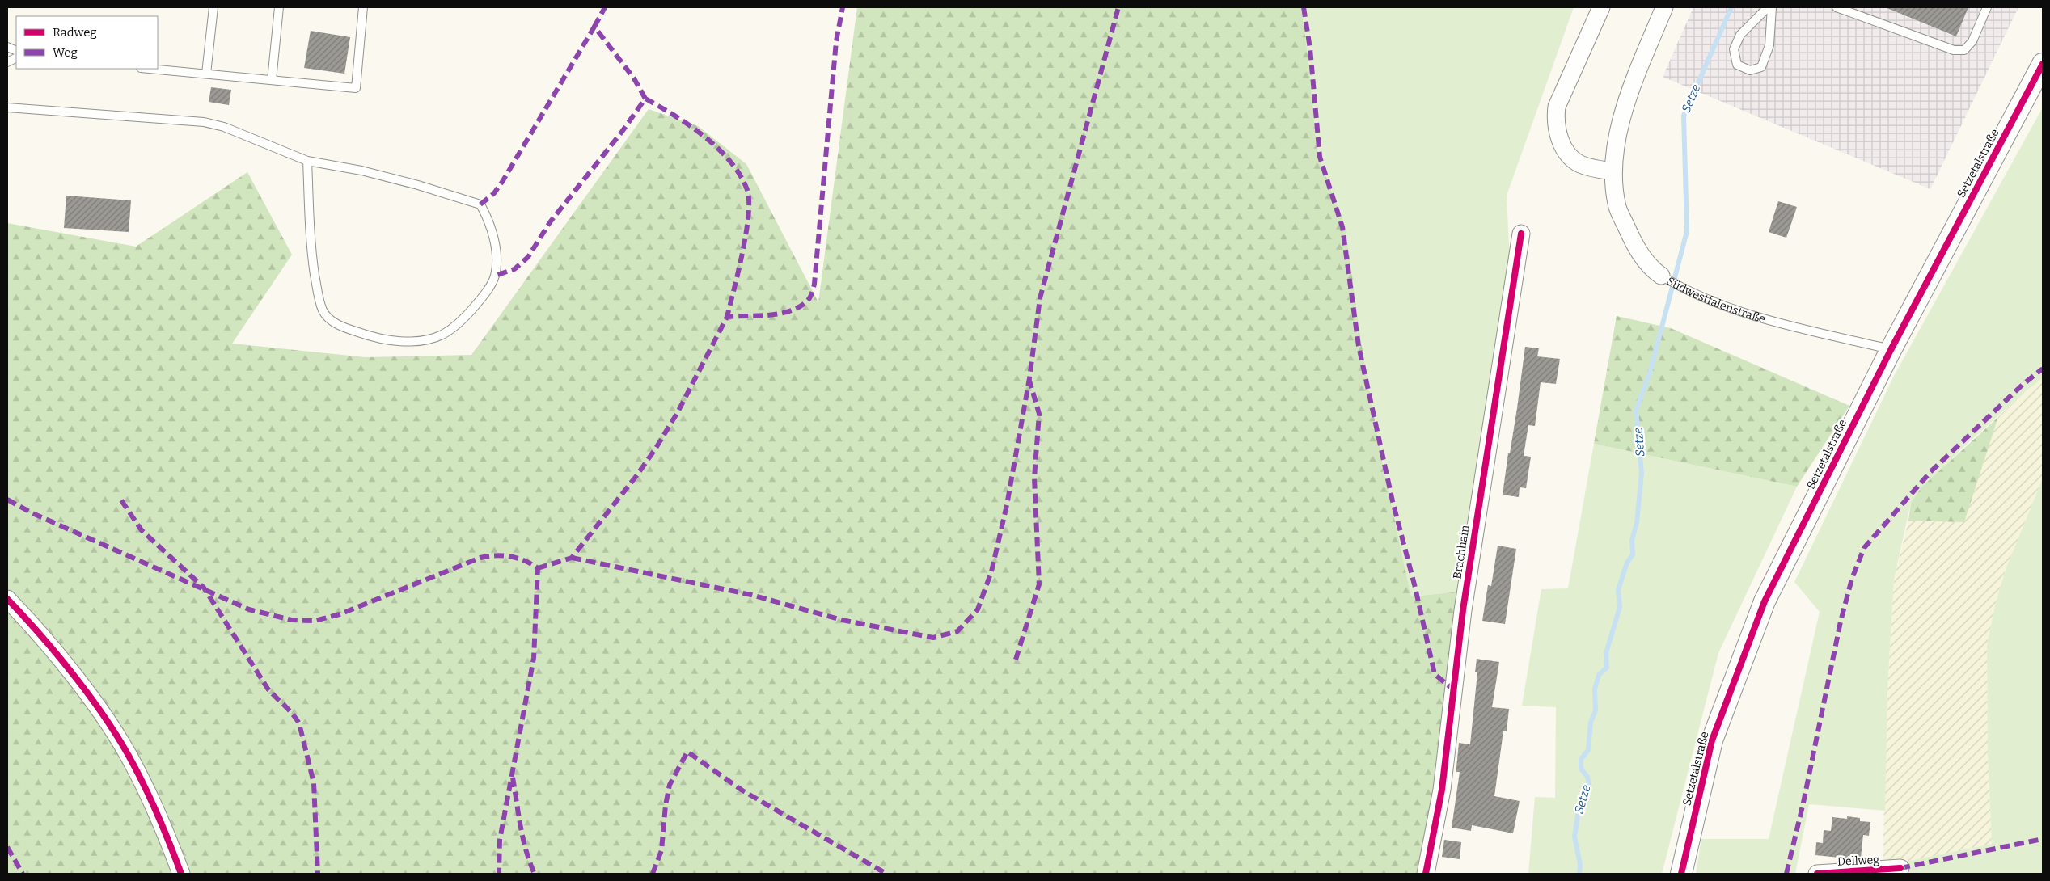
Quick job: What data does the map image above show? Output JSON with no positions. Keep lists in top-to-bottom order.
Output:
{
  "streets": {
    "street": [
      "Setzetalstraße",
      "Südwestfalenstraße",
      "Brachhain",
      "Dellweg"
    ]
  },
  "crossings": [
    ["Setzetalstraße", "Südwestfalenstraße"]
  ],
  "water": ["Setze"],
  "legend": ["Radweg", "Weg"]
}
